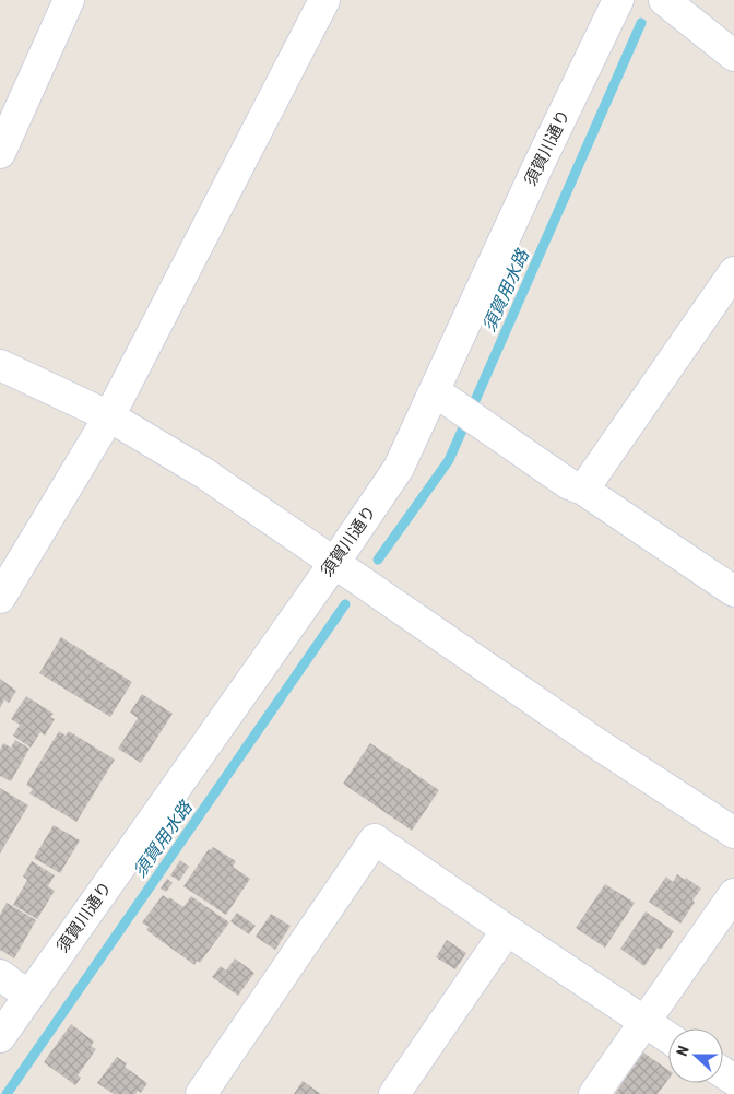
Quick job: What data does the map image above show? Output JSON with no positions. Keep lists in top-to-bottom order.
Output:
{
  "streets": {
    "street": ["須賀川通り"]
  },
  "water": ["須賀用水路"],
  "north": "left"
}
